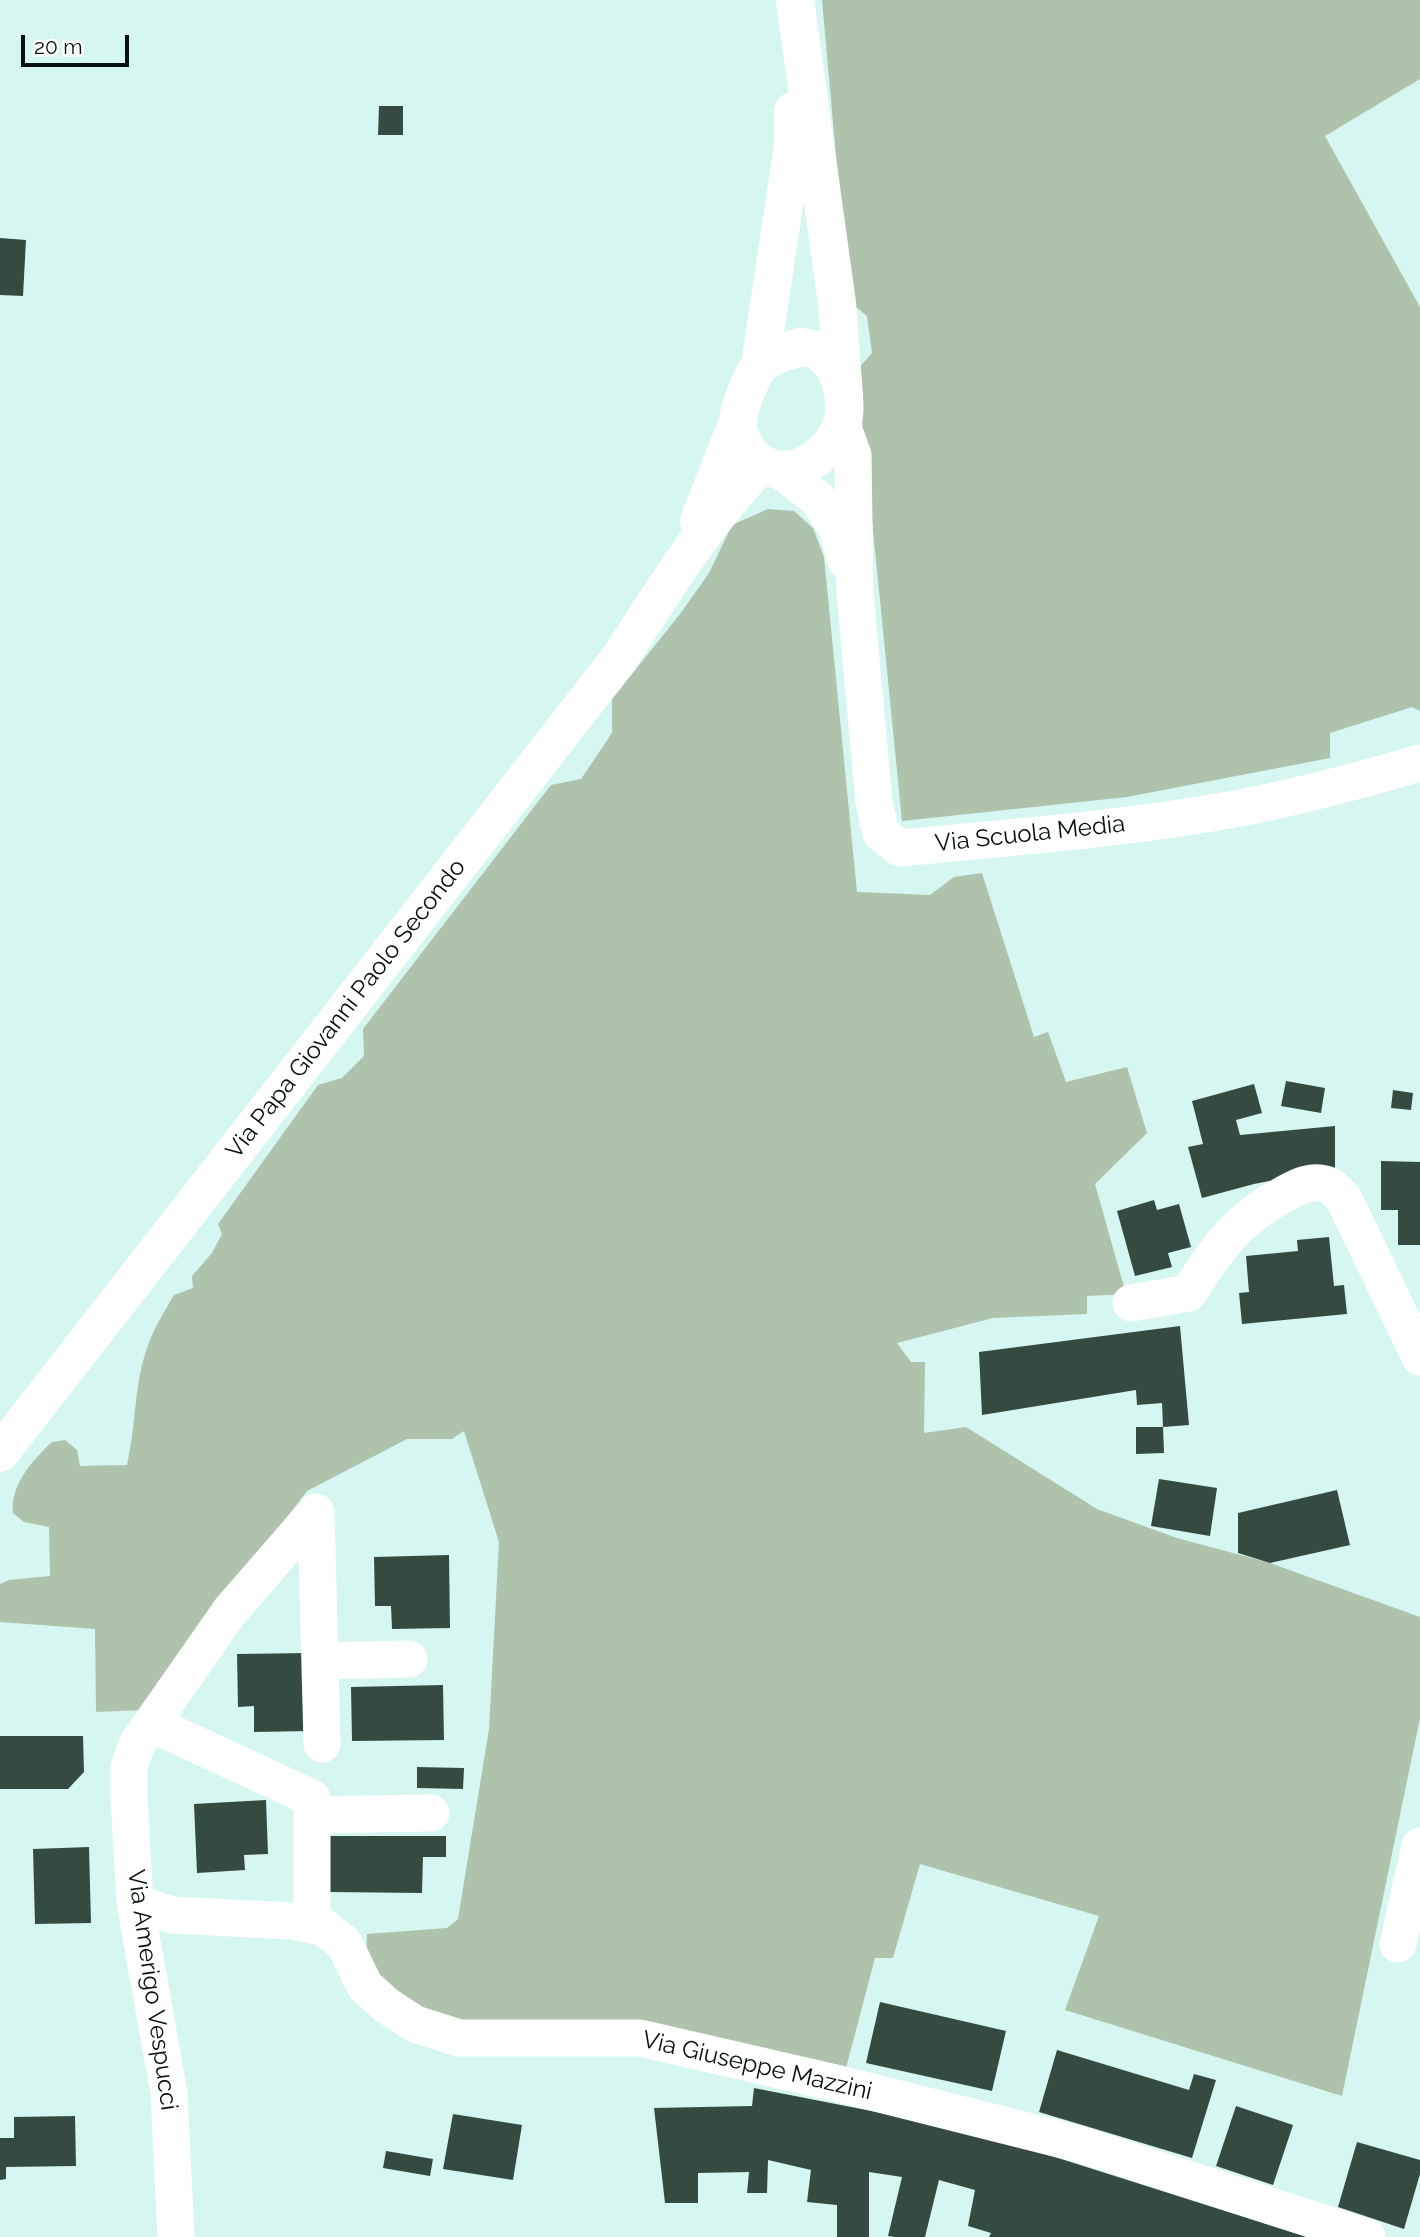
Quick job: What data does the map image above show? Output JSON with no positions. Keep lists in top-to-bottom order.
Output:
{
  "streets": {
    "main road": ["Via Papa Giovanni Paolo Secondo"],
    "street": ["Via Scuola Media", "Via Amerigo Vespucci", "Via Giuseppe Mazzini"]
  },
  "crossings": [
    ["Via Amerigo Vespucci", "Via Giuseppe Mazzini"]
  ],
  "scale_bar": "20 m"
}
